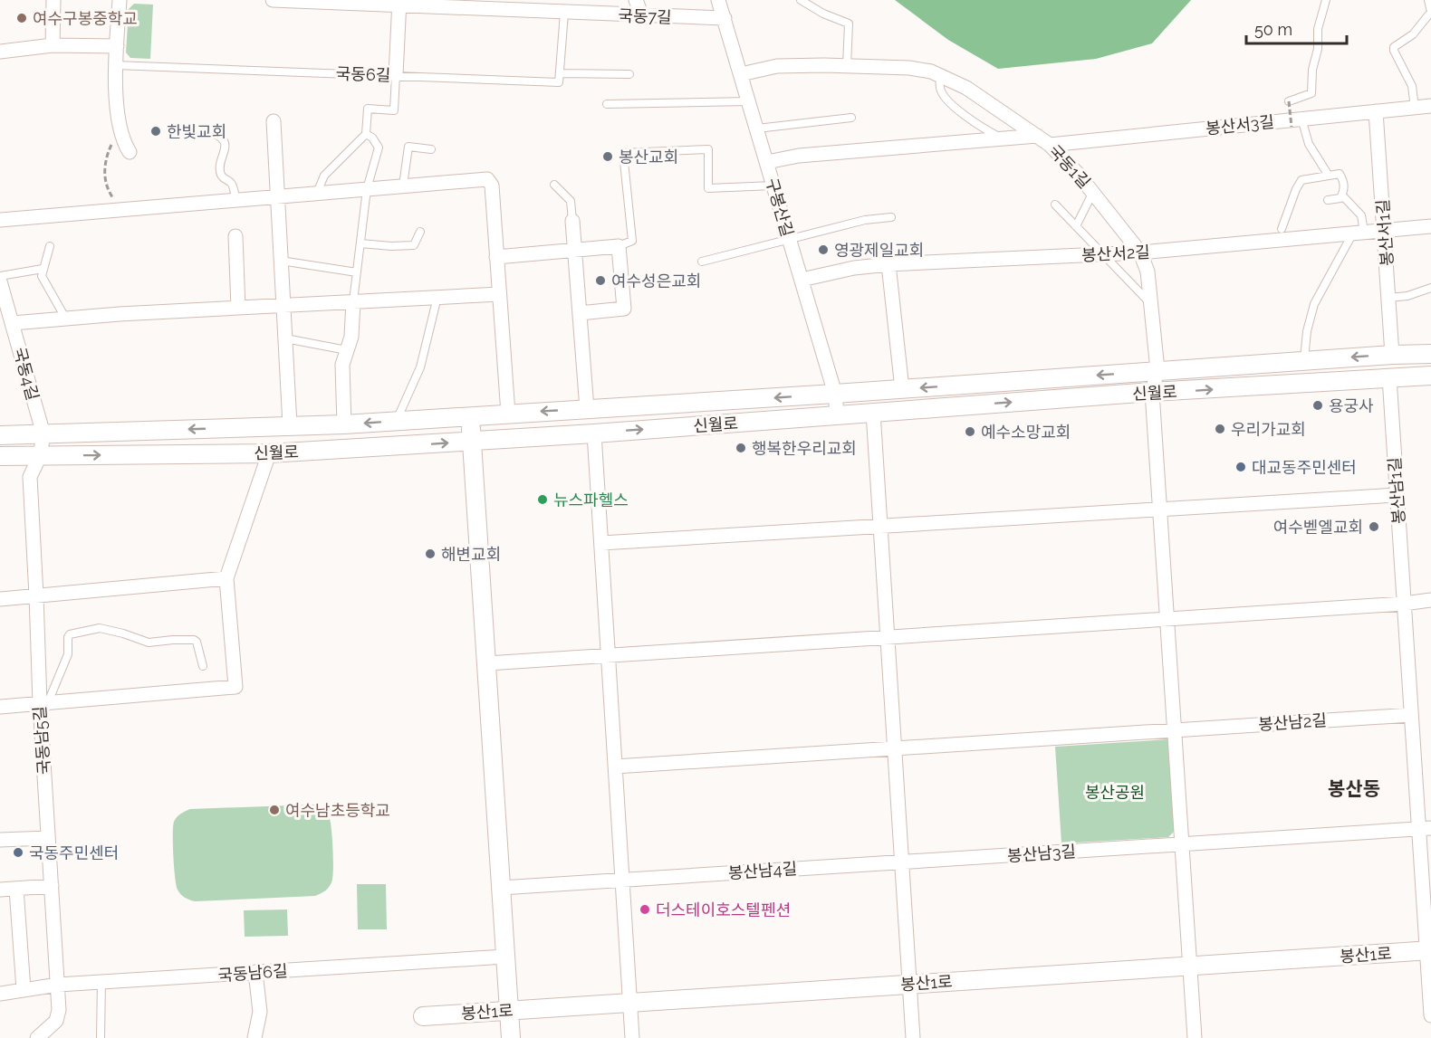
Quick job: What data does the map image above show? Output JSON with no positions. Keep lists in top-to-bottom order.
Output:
{
  "streets": {
    "street": [
      "국동7길",
      "봉산서3길",
      "국동1길",
      "구봉산길",
      "봉산서1길",
      "봉산서2길",
      "국동4길",
      "신월로",
      "봉산남1길",
      "봉산남2길",
      "국동남5길",
      "봉산남3길",
      "봉산남4길",
      "봉산1로",
      "국동남6길"
    ],
    "lane": ["국동6길"]
  },
  "crossings": [
    ["국동7길", "구봉산길"],
    ["봉산서3길", "국동1길"],
    ["봉산서3길", "봉산서1길"],
    ["국동1길", "구봉산길"],
    ["국동1길", "봉산서2길"],
    ["국동1길", "신월로"],
    ["구봉산길", "봉산서2길"],
    ["구봉산길", "신월로"],
    ["봉산서1길", "봉산서2길"],
    ["봉산서1길", "신월로"],
    ["국동4길", "신월로"],
    ["국동4길", "국동남5길"],
    ["신월로", "봉산남1길"],
    ["신월로", "국동남5길"],
    ["봉산남1길", "봉산남2길"],
    ["봉산남1길", "봉산1로"],
    ["국동남5길", "국동남6길"],
    ["봉산남3길", "봉산남4길"]
  ],
  "districts": ["봉산동"],
  "parks": ["봉산공원"],
  "places": [
    "여수구봉중학교",
    "한빛교회",
    "봉산교회",
    "영광제일교회",
    "여수성은교회",
    "용궁사",
    "우리가교회",
    "예수소망교회",
    "행복한우리교회",
    "대교동주민센터",
    "뉴스파헬스",
    "여수벧엘교회",
    "해변교회",
    "여수남초등학교",
    "국동주민센터",
    "더스테이호스텔펜션"
  ],
  "scale_bar": "50 m"
}
